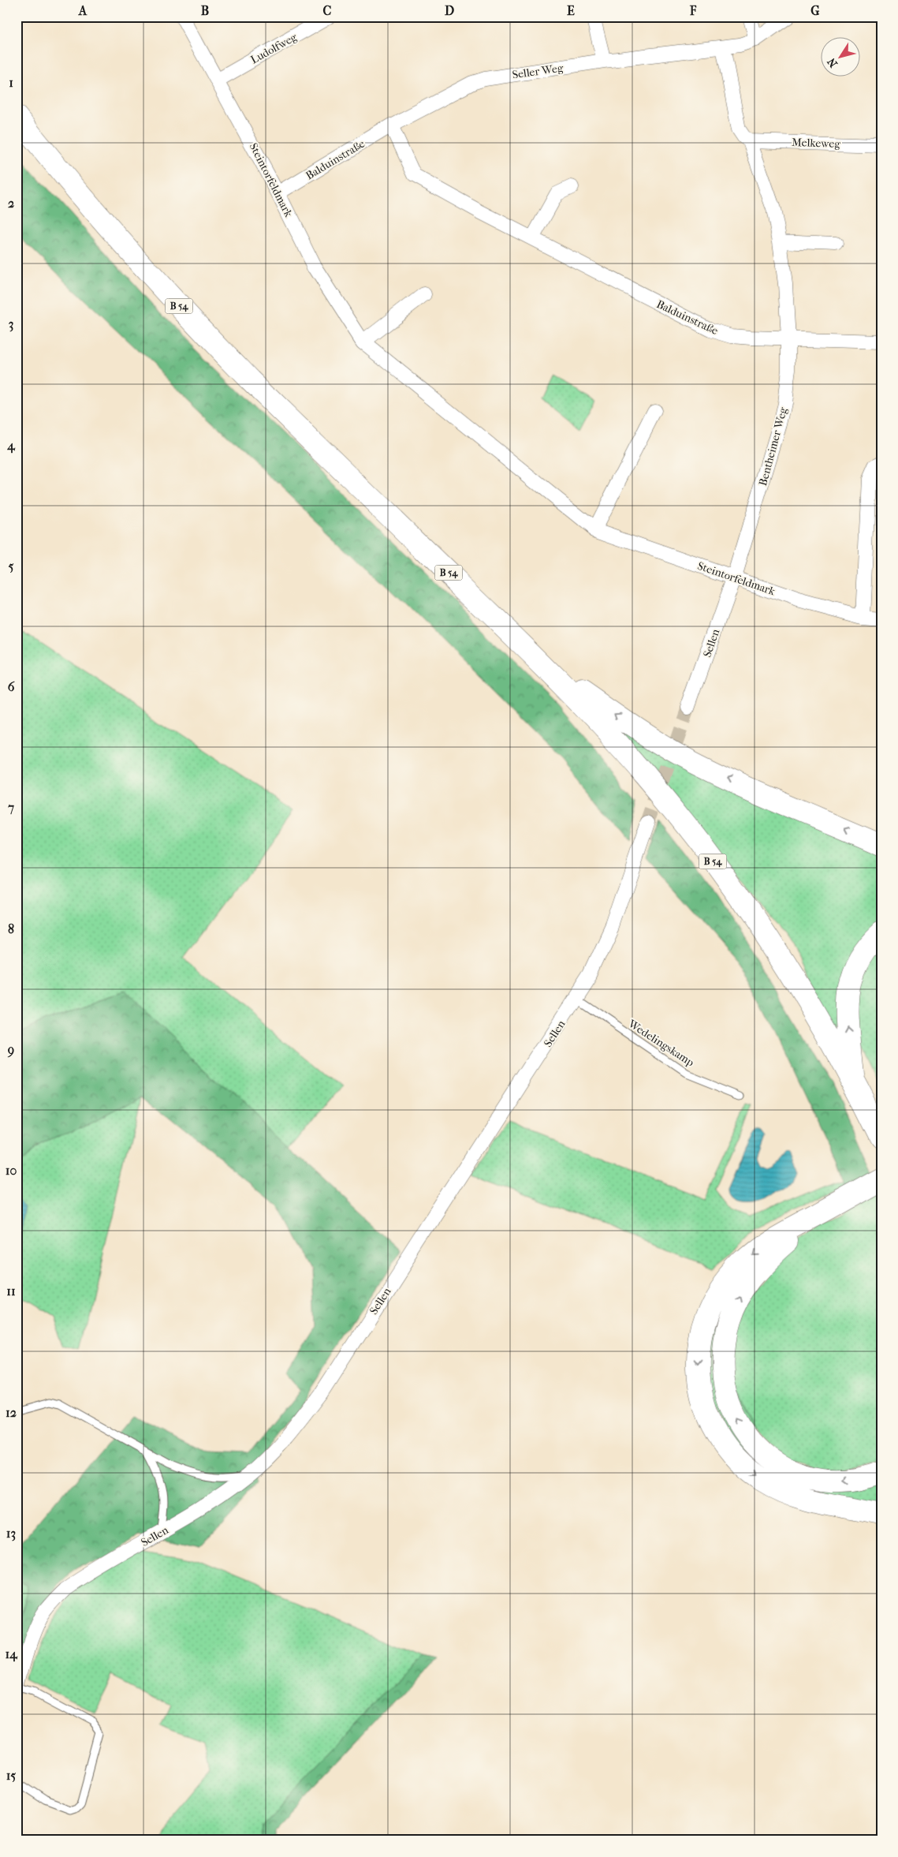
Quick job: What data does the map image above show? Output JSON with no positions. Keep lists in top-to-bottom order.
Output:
{
  "streets": {
    "highway": ["B 54"],
    "street": [
      "Ludolfweg",
      "Seller Weg",
      "Melkeweg",
      "Balduinstraße",
      "Steintorfeldmark",
      "Bentheimer Weg",
      "Sellen"
    ],
    "lane": ["Wedelingskamp"]
  },
  "crossings": [
    ["Ludolfweg", "Steintorfeldmark"],
    ["Seller Weg", "Balduinstraße"],
    ["Seller Weg", "Bentheimer Weg"],
    ["Melkeweg", "Bentheimer Weg"],
    ["Balduinstraße", "Steintorfeldmark"],
    ["Balduinstraße", "Bentheimer Weg"],
    ["Steintorfeldmark", "Bentheimer Weg"],
    ["Steintorfeldmark", "Sellen"],
    ["Bentheimer Weg", "Sellen"],
    ["Sellen", "Wedelingskamp"]
  ],
  "north": "bottom left",
  "grid": {
    "columns": [
      "A",
      "B",
      "C",
      "D",
      "E",
      "F",
      "G"
    ],
    "rows": [
      "1",
      "2",
      "3",
      "4",
      "5",
      "6",
      "7",
      "8",
      "9",
      "10",
      "11",
      "12",
      "13",
      "14",
      "15"
    ]
  }
}
